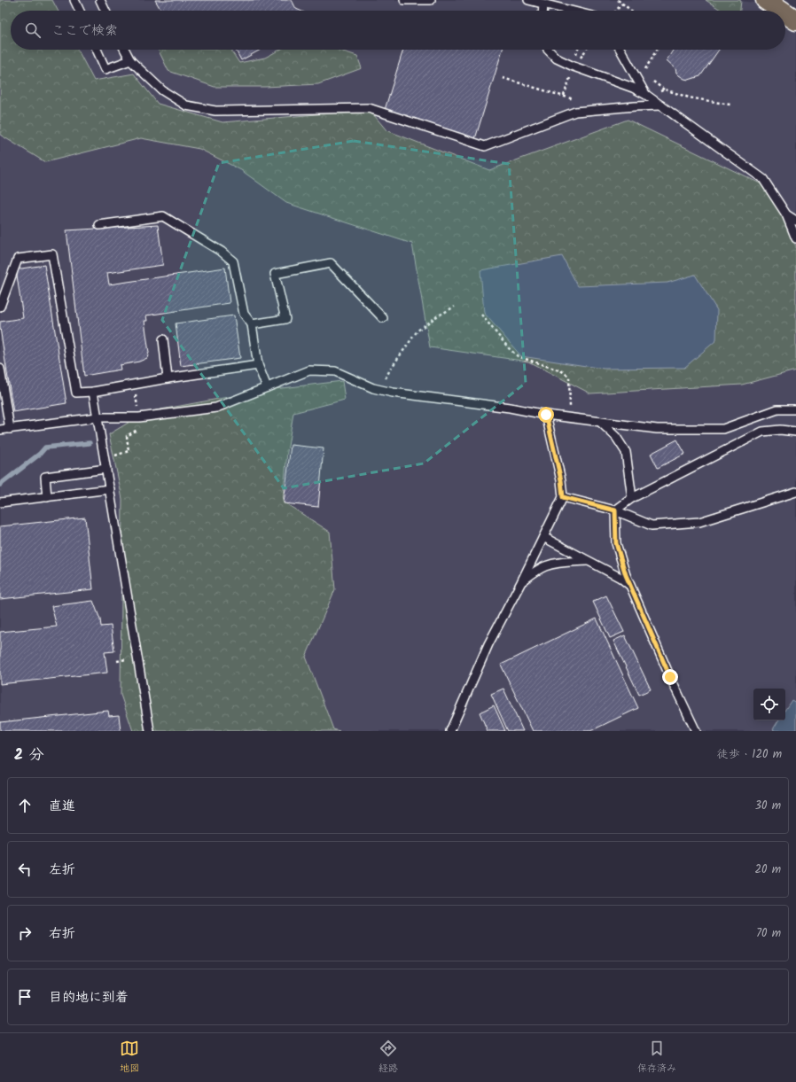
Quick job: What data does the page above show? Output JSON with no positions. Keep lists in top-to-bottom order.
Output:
{
  "page": {
    "search": "ここで検索",
    "heading": ["2 分", "徒歩 · 120 m"],
    "list": [
      ["直進", "30 m"],
      ["左折", "20 m"],
      ["右折", "70 m"],
      "目的地に到着"
    ],
    "nav": ["地図", "経路", "保存済み"]
  }
}
